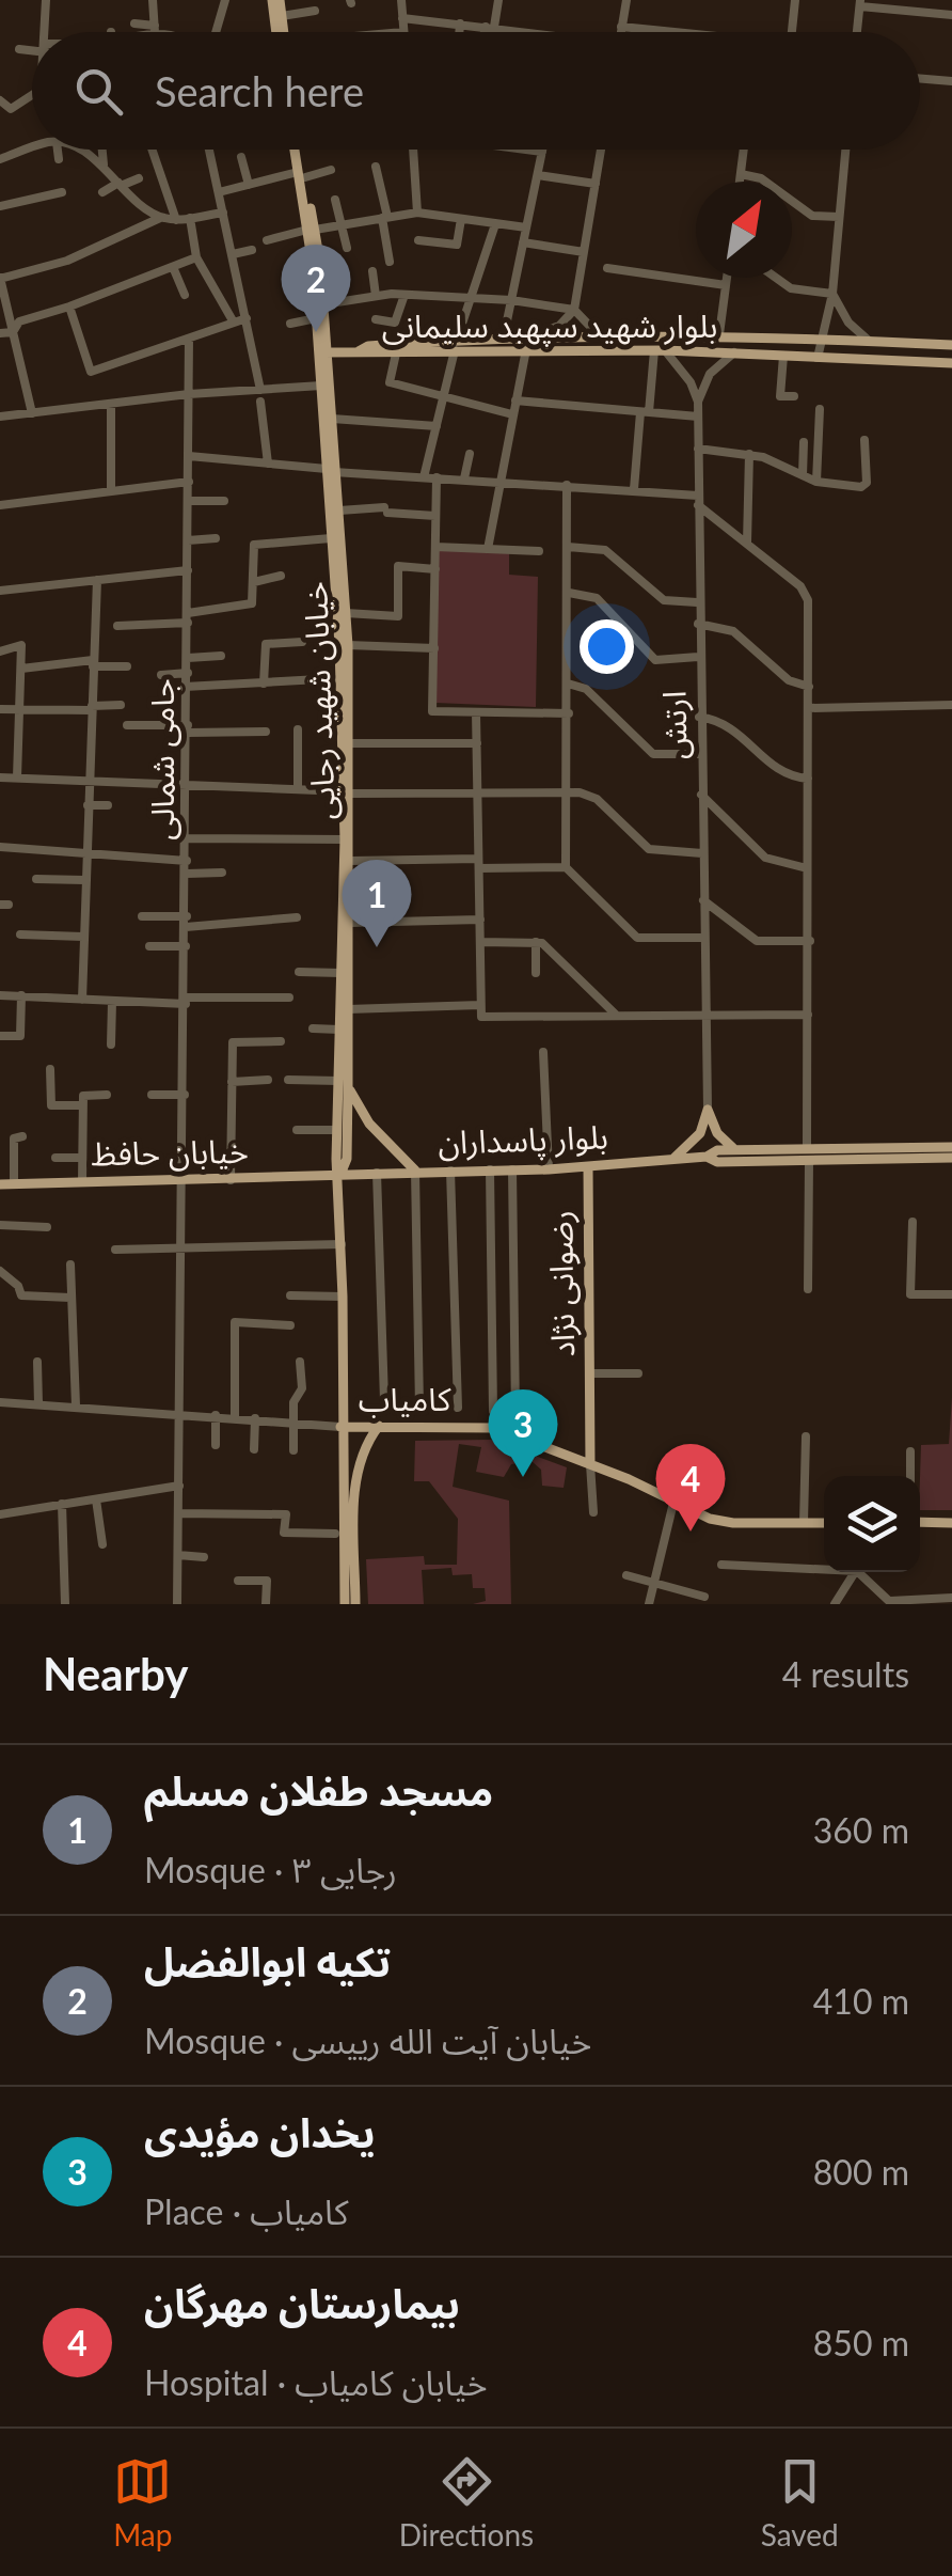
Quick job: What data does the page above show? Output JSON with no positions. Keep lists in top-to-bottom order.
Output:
{
  "streets": {
    "main road": [
      "بلوار شهید سپهبد سلیمانی",
      "خیابان شهید رجایی",
      "بلوار پاسداران",
      "خیابان حافظ",
      "رضوانی نژاد",
      "کامیاب"
    ],
    "street": ["ارتش", "جامی شمالی"]
  },
  "crossings": [
    ["خیابان شهید رجایی", "بلوار پاسداران"],
    ["خیابان شهید رجایی", "خیابان حافظ"],
    ["خیابان شهید رجایی", "کامیاب"],
    ["جامی شمالی", "خیابان حافظ"],
    ["بلوار پاسداران", "خیابان حافظ"],
    ["بلوار پاسداران", "رضوانی نژاد"],
    ["رضوانی نژاد", "کامیاب"]
  ],
  "north": "top right",
  "page": {
    "search": "Search here",
    "pins": [
      "2",
      "1",
      "3",
      "4"
    ],
    "heading": ["Nearby", "4 results"],
    "list": [
      {
        "mark": "1",
        "name": "مسجد طفلان مسلم",
        "note": "Mosque · رجایی ۳",
        "value": "360 m"
      },
      {
        "mark": "2",
        "name": "تکیه ابوالفضل",
        "note": "Mosque · خیابان آیت الله رییسی",
        "value": "410 m"
      },
      {
        "mark": "3",
        "name": "یخدان مؤیدی",
        "note": "Place · کامیاب",
        "value": "800 m"
      },
      {
        "mark": "4",
        "name": "بیمارستان مهرگان",
        "note": "Hospital · خیابان کامیاب",
        "value": "850 m"
      }
    ],
    "nav": ["Map", "Directions", "Saved"]
  }
}
